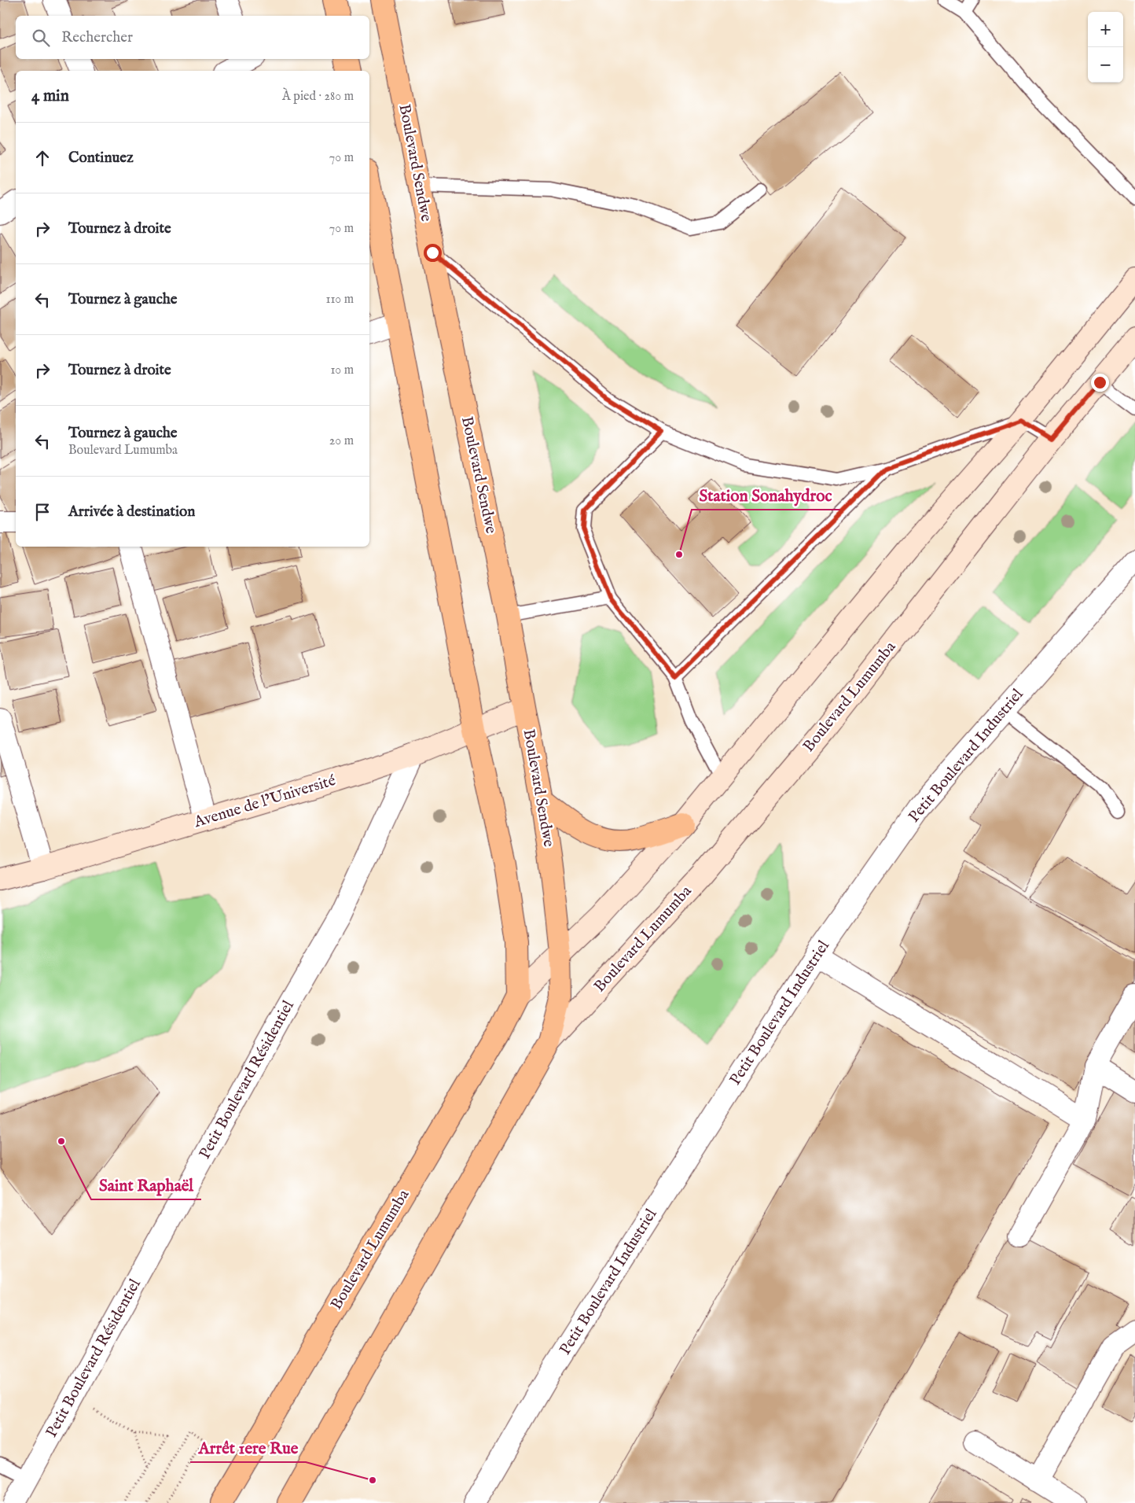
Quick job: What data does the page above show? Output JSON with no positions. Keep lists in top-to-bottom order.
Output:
{
  "streets": {
    "highway": ["Boulevard Sendwe", "Boulevard Lumumba"],
    "main road": ["Avenue de l’Université"],
    "street": ["Petit Boulevard Industriel", "Petit Boulevard Résidentiel"]
  },
  "crossings": [
    ["Boulevard Sendwe", "Boulevard Lumumba"],
    ["Boulevard Sendwe", "Avenue de l’Université"],
    ["Boulevard Lumumba", "Avenue de l’Université"],
    ["Avenue de l’Université", "Petit Boulevard Résidentiel"]
  ],
  "places": ["Station Sonahydroc", "Saint Raphaël", "Arrêt 1ere Rue"],
  "page": {
    "map_buttons": ["+", "−"],
    "search": "Rechercher",
    "heading": ["4 min", "À pied · 280 m"],
    "list": [
      ["Continuez", "70 m"],
      ["Tournez à droite", "70 m"],
      ["Tournez à gauche", "110 m"],
      ["Tournez à droite", "10 m"],
      ["Tournez à gauche", "Boulevard Lumumba", "20 m"],
      "Arrivée à destination"
    ]
  }
}
